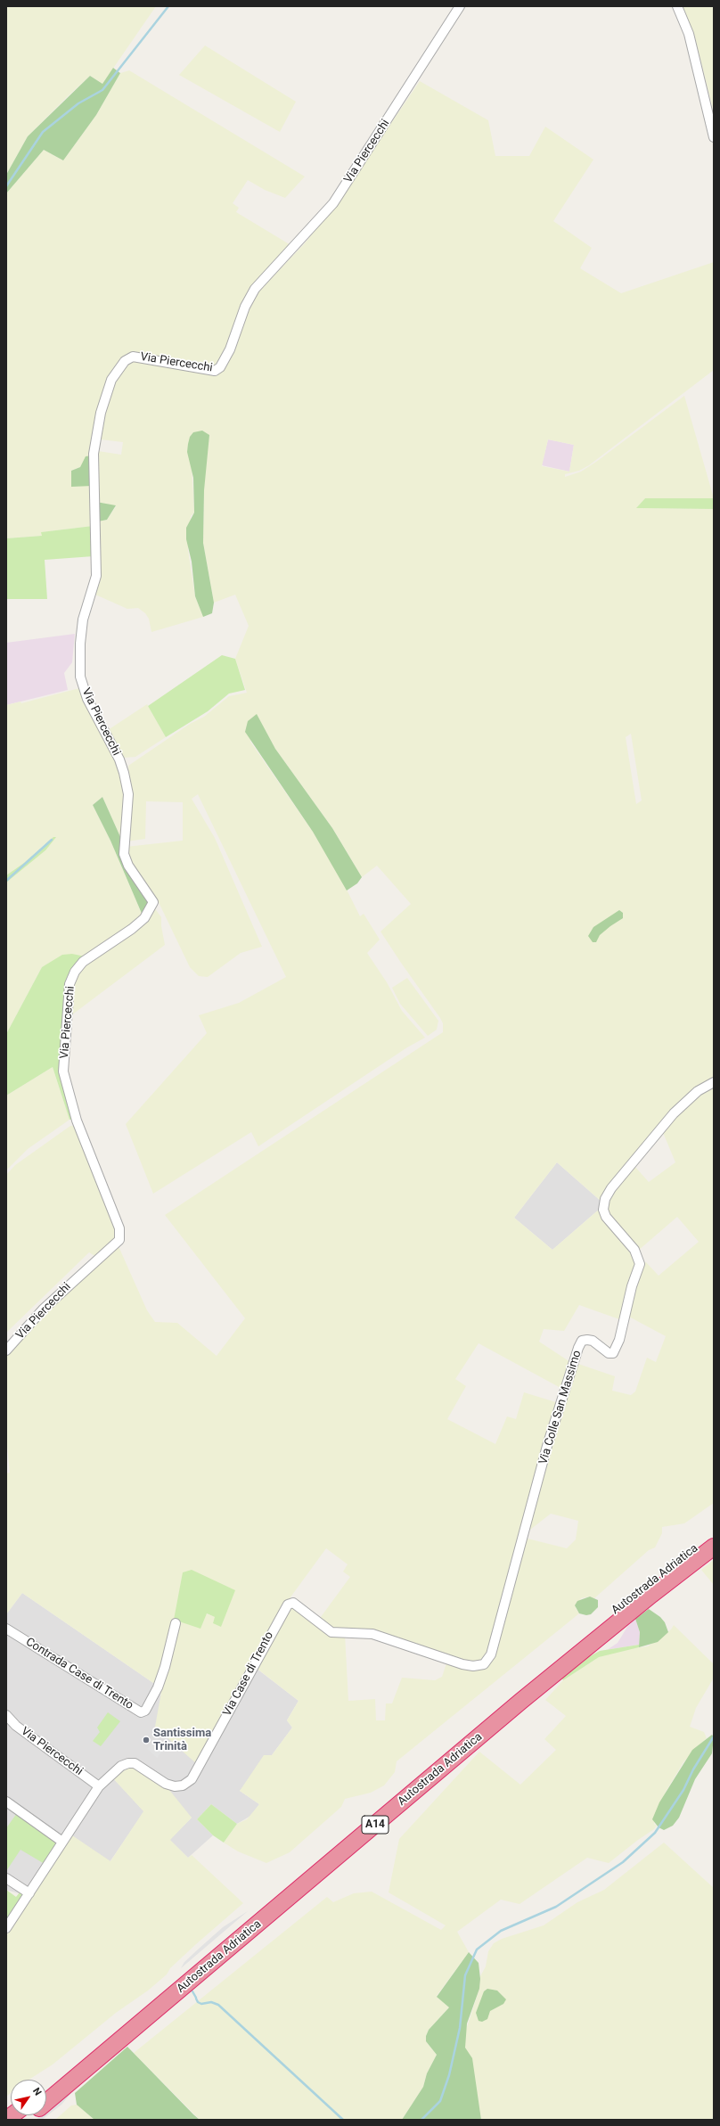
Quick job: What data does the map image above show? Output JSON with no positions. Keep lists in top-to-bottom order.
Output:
{
  "streets": {
    "highway": ["Autostrada Adriatica", "A14"],
    "street": [
      "Via Piercecchi",
      "Via Colle San Massimo",
      "Contrada Case di Trento",
      "Via Case di Trento"
    ]
  },
  "crossings": [
    ["Via Piercecchi", "Via Case di Trento"],
    ["Via Colle San Massimo", "Via Case di Trento"]
  ],
  "places": ["Santissima Trinità"],
  "north": "top right"
}
